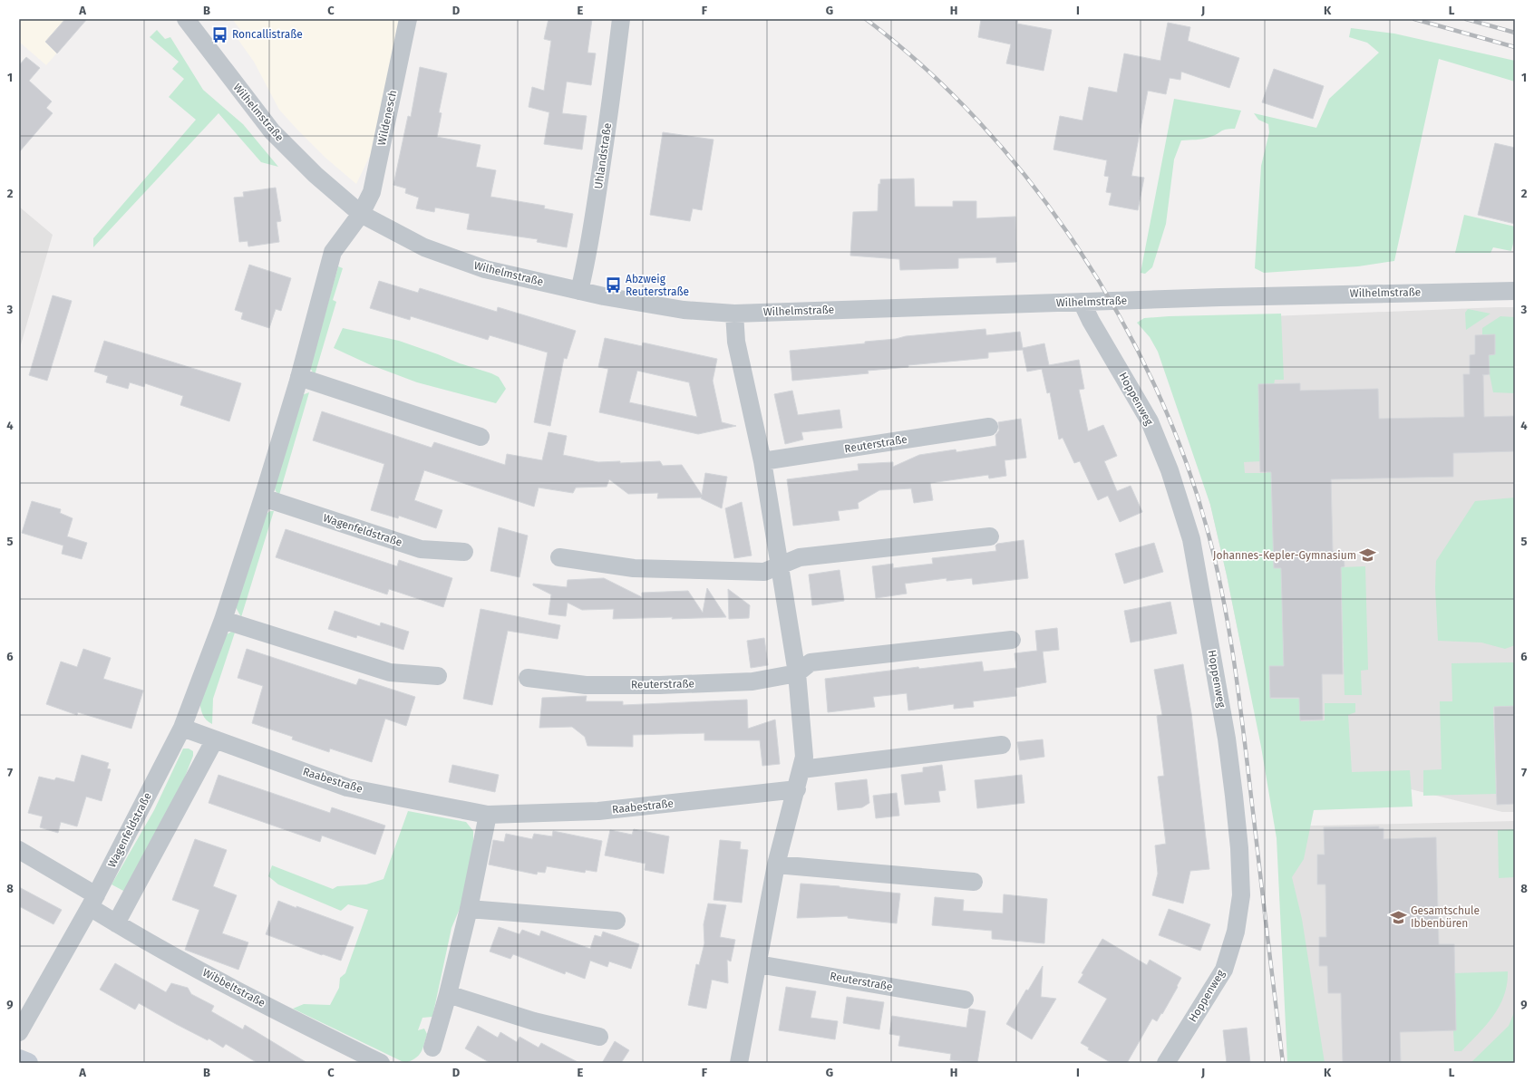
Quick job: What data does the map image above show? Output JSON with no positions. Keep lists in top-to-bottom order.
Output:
{
  "streets": {
    "street": [
      "Wilhelmstraße",
      "Wildenesch",
      "Uhlandstraße",
      "Hoppenweg",
      "Reuterstraße",
      "Wagenfeldstraße",
      "Raabestraße",
      "Wibbeltstraße"
    ]
  },
  "crossings": [
    ["Wilhelmstraße", "Wildenesch"],
    ["Wilhelmstraße", "Uhlandstraße"],
    ["Wilhelmstraße", "Hoppenweg"],
    ["Wilhelmstraße", "Wagenfeldstraße"],
    ["Wildenesch", "Wagenfeldstraße"],
    ["Wagenfeldstraße", "Raabestraße"],
    ["Wagenfeldstraße", "Wibbeltstraße"]
  ],
  "places": {
    "bus stop": ["Roncallistraße", "Abzweig Reuterstraße"],
    "school or university": ["Johannes-Kepler-Gymnasium", "Gesamtschule Ibbenbüren"]
  },
  "grid": {
    "columns": [
      "A",
      "B",
      "C",
      "D",
      "E",
      "F",
      "G",
      "H",
      "I",
      "J",
      "K",
      "L"
    ],
    "rows": [
      "1",
      "2",
      "3",
      "4",
      "5",
      "6",
      "7",
      "8",
      "9"
    ]
  }
}
